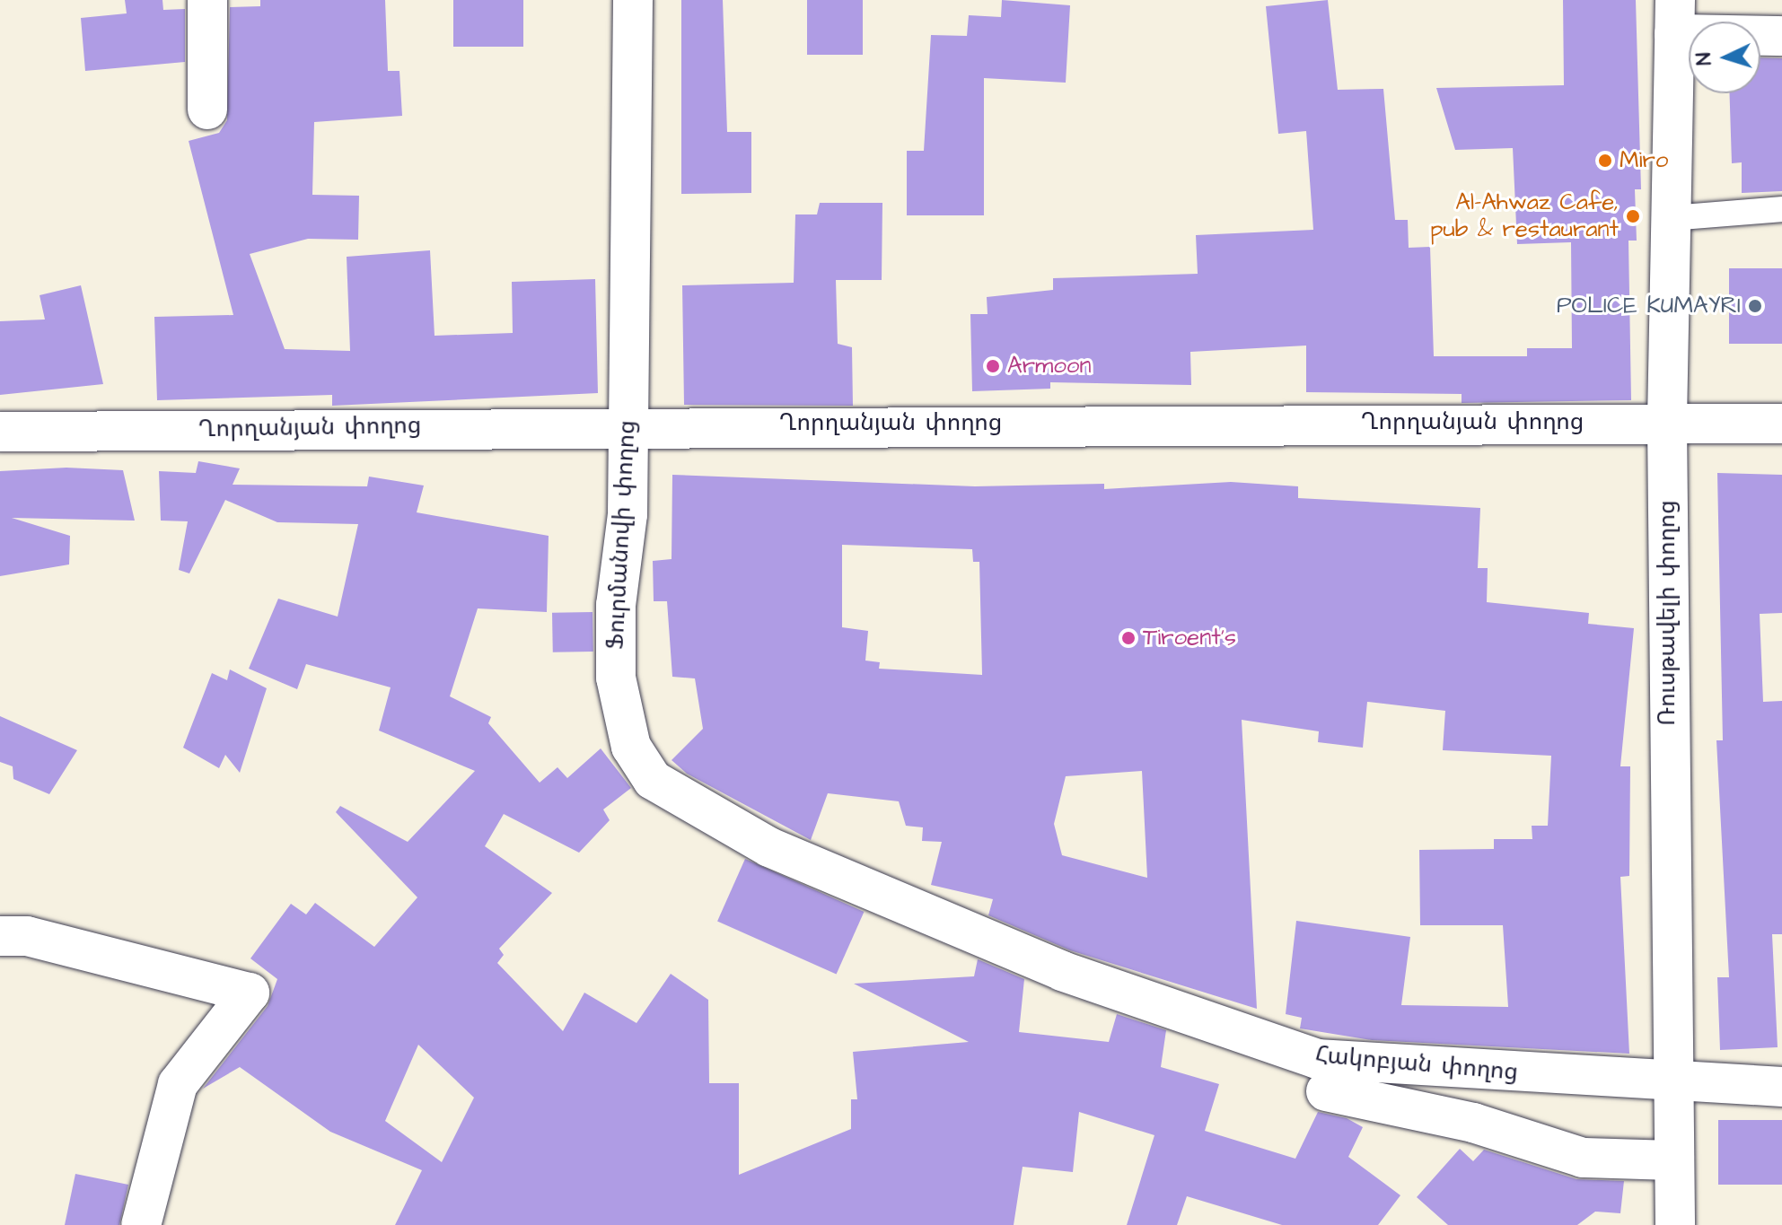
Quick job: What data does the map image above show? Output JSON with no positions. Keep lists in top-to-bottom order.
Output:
{
  "streets": {
    "street": [
      "Ղորղանյան փողոց",
      "Ֆուրմանովի փողոց",
      "Ռուսթավելի փողոց",
      "Հակոբյան փողոց"
    ]
  },
  "crossings": [
    ["Ղորղանյան փողոց", "Ֆուրմանովի փողոց"],
    ["Ղորղանյան փողոց", "Ռուսթավելի փողոց"],
    ["Ֆուրմանովի փողոց", "Հակոբյան փողոց"],
    ["Ռուսթավելի փողոց", "Հակոբյան փողոց"]
  ],
  "places": [
    "Miro",
    "Al-Ahwaz Cafe, pub & restaurant",
    "POLICE KUMAYRI",
    "Armoon",
    "Tiroent's"
  ],
  "north": "left"
}
